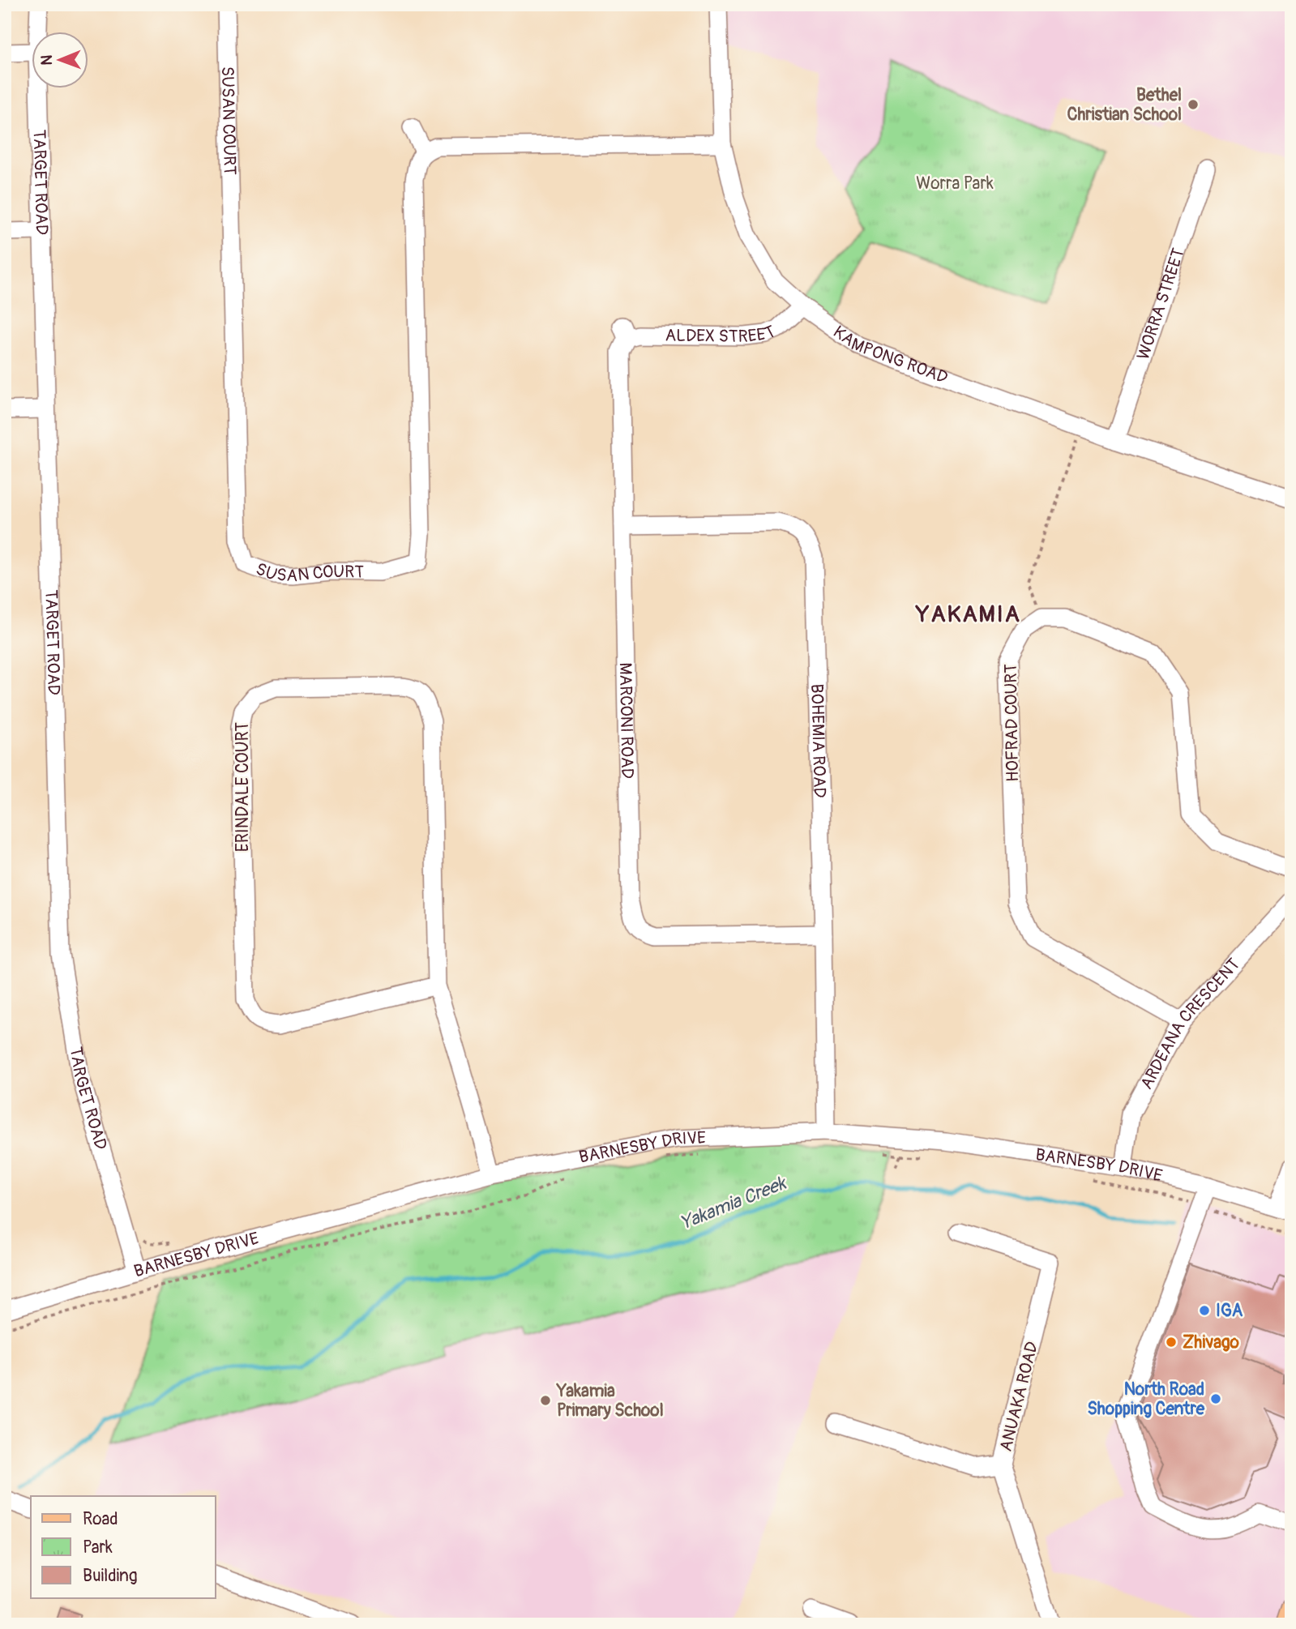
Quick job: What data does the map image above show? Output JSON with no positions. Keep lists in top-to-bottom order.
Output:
{
  "streets": {
    "street": [
      "SUSAN COURT",
      "TARGET ROAD",
      "WORRA STREET",
      "ALDEX STREET",
      "KAMPONG ROAD",
      "MARCONI ROAD",
      "HOFRAD COURT",
      "BOHEMIA ROAD",
      "ERINDALE COURT",
      "ARDEANA CRESCENT",
      "BARNESBY DRIVE",
      "ANUAKA ROAD"
    ]
  },
  "crossings": [
    ["TARGET ROAD", "BARNESBY DRIVE"],
    ["WORRA STREET", "KAMPONG ROAD"],
    ["ALDEX STREET", "KAMPONG ROAD"],
    ["ALDEX STREET", "MARCONI ROAD"],
    ["MARCONI ROAD", "BOHEMIA ROAD"],
    ["HOFRAD COURT", "ARDEANA CRESCENT"],
    ["BOHEMIA ROAD", "BARNESBY DRIVE"],
    ["ERINDALE COURT", "BARNESBY DRIVE"],
    ["ARDEANA CRESCENT", "BARNESBY DRIVE"]
  ],
  "districts": ["YAKAMIA"],
  "water": ["Yakamia Creek"],
  "parks": ["Worra Park"],
  "places": [
    "Bethel Christian School",
    "IGA",
    "Zhivago",
    "North Road Shopping Centre",
    "Yakamia Primary School"
  ],
  "legend": ["Road", "Park", "Building"],
  "north": "left"
}
